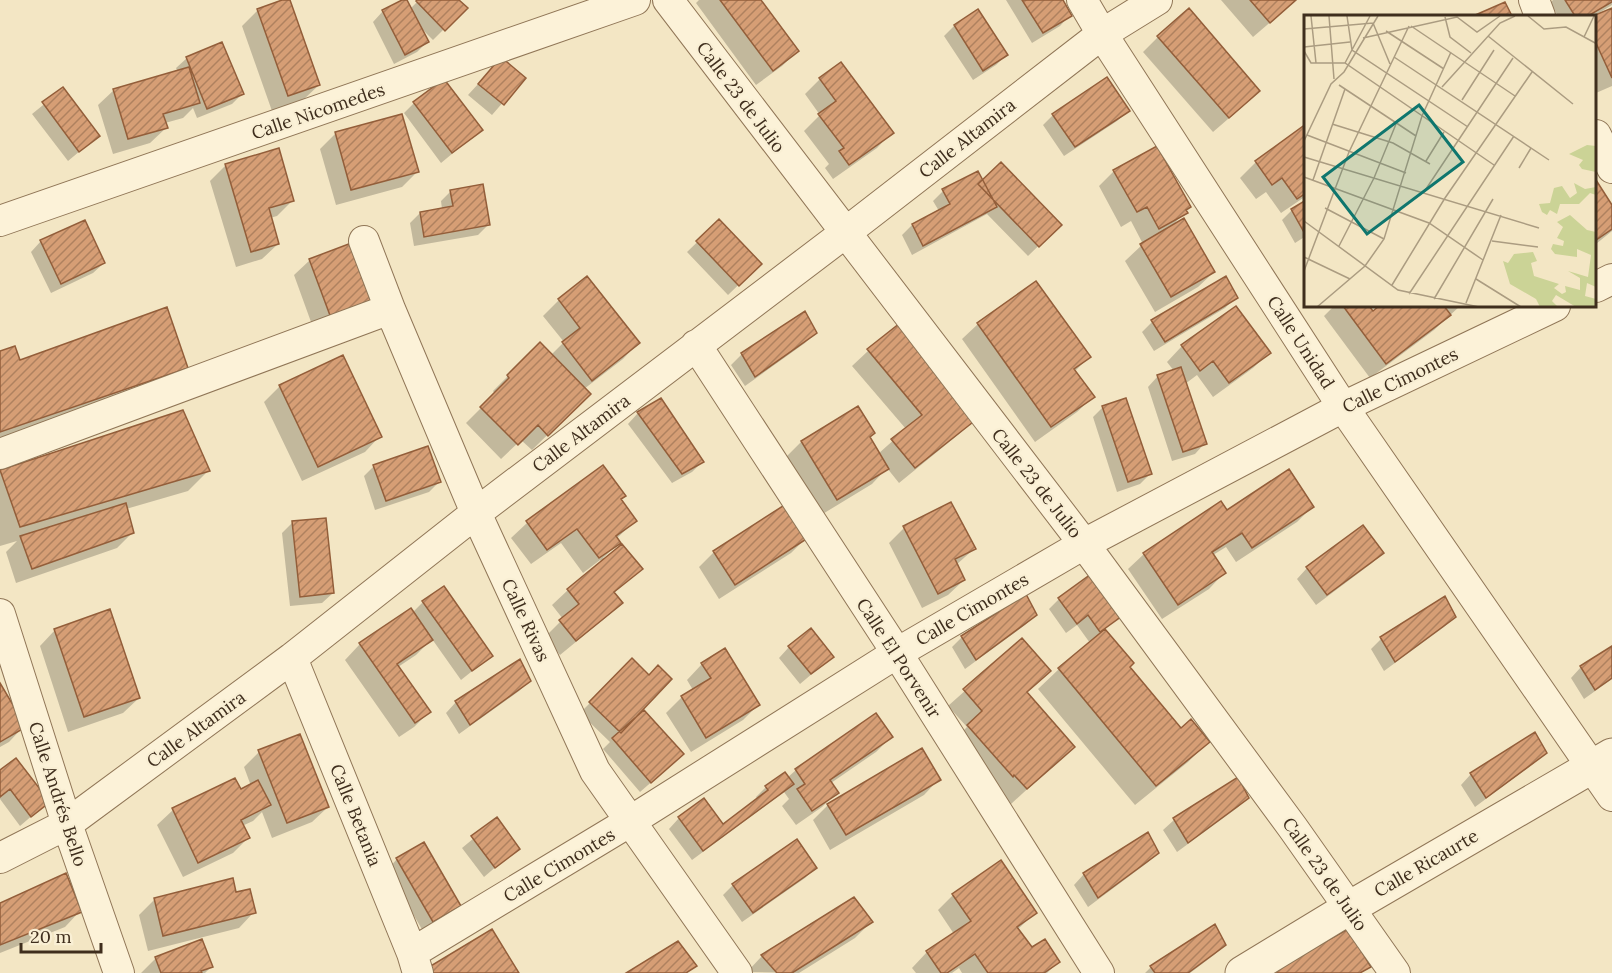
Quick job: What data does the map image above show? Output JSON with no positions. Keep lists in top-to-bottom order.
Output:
{
  "streets": {
    "street": [
      "Calle 23 de Julio",
      "Calle Nicomedes",
      "Calle Altamira",
      "Calle Unidad",
      "Calle Cimontes",
      "Calle Rivas",
      "Calle El Porvenir",
      "Calle Andrés Bello",
      "Calle Betania",
      "Calle Ricaurte"
    ]
  },
  "crossings": [
    ["Calle 23 de Julio", "Calle Altamira"],
    ["Calle 23 de Julio", "Calle Cimontes"],
    ["Calle 23 de Julio", "Calle Ricaurte"],
    ["Calle Altamira", "Calle Unidad"],
    ["Calle Altamira", "Calle Rivas"],
    ["Calle Altamira", "Calle El Porvenir"],
    ["Calle Altamira", "Calle Andrés Bello"],
    ["Calle Altamira", "Calle Betania"],
    ["Calle Unidad", "Calle Cimontes"],
    ["Calle Unidad", "Calle Ricaurte"],
    ["Calle Cimontes", "Calle Rivas"],
    ["Calle Cimontes", "Calle El Porvenir"],
    ["Calle Cimontes", "Calle Betania"]
  ],
  "scale_bar": "20 m"
}
